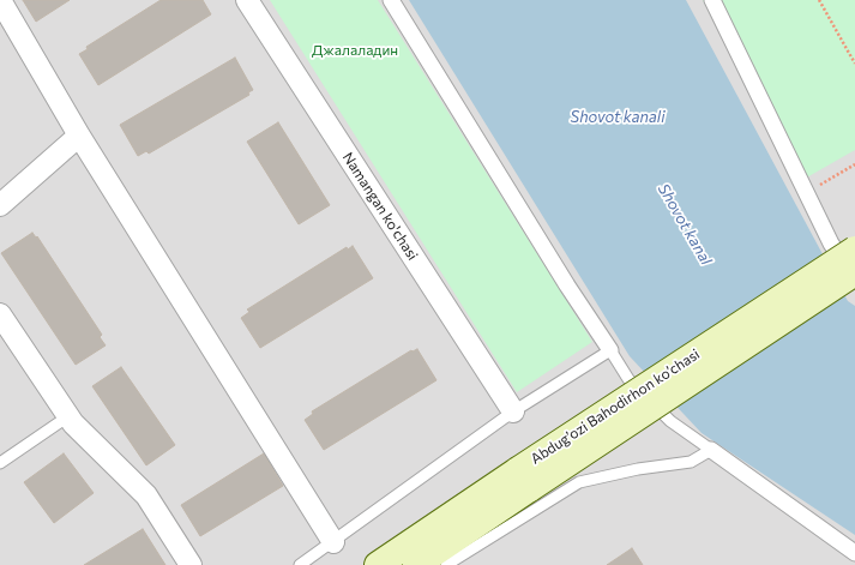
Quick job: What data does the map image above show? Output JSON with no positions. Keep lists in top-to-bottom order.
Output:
{
  "streets": {
    "main road": ["Abdug’ozi Bahodirhon ko’chasi"],
    "street": ["Namangan ko'chasi"]
  },
  "water": ["Shovot kanali", "Shovot kanal"],
  "parks": ["Джалаладин"]
}
